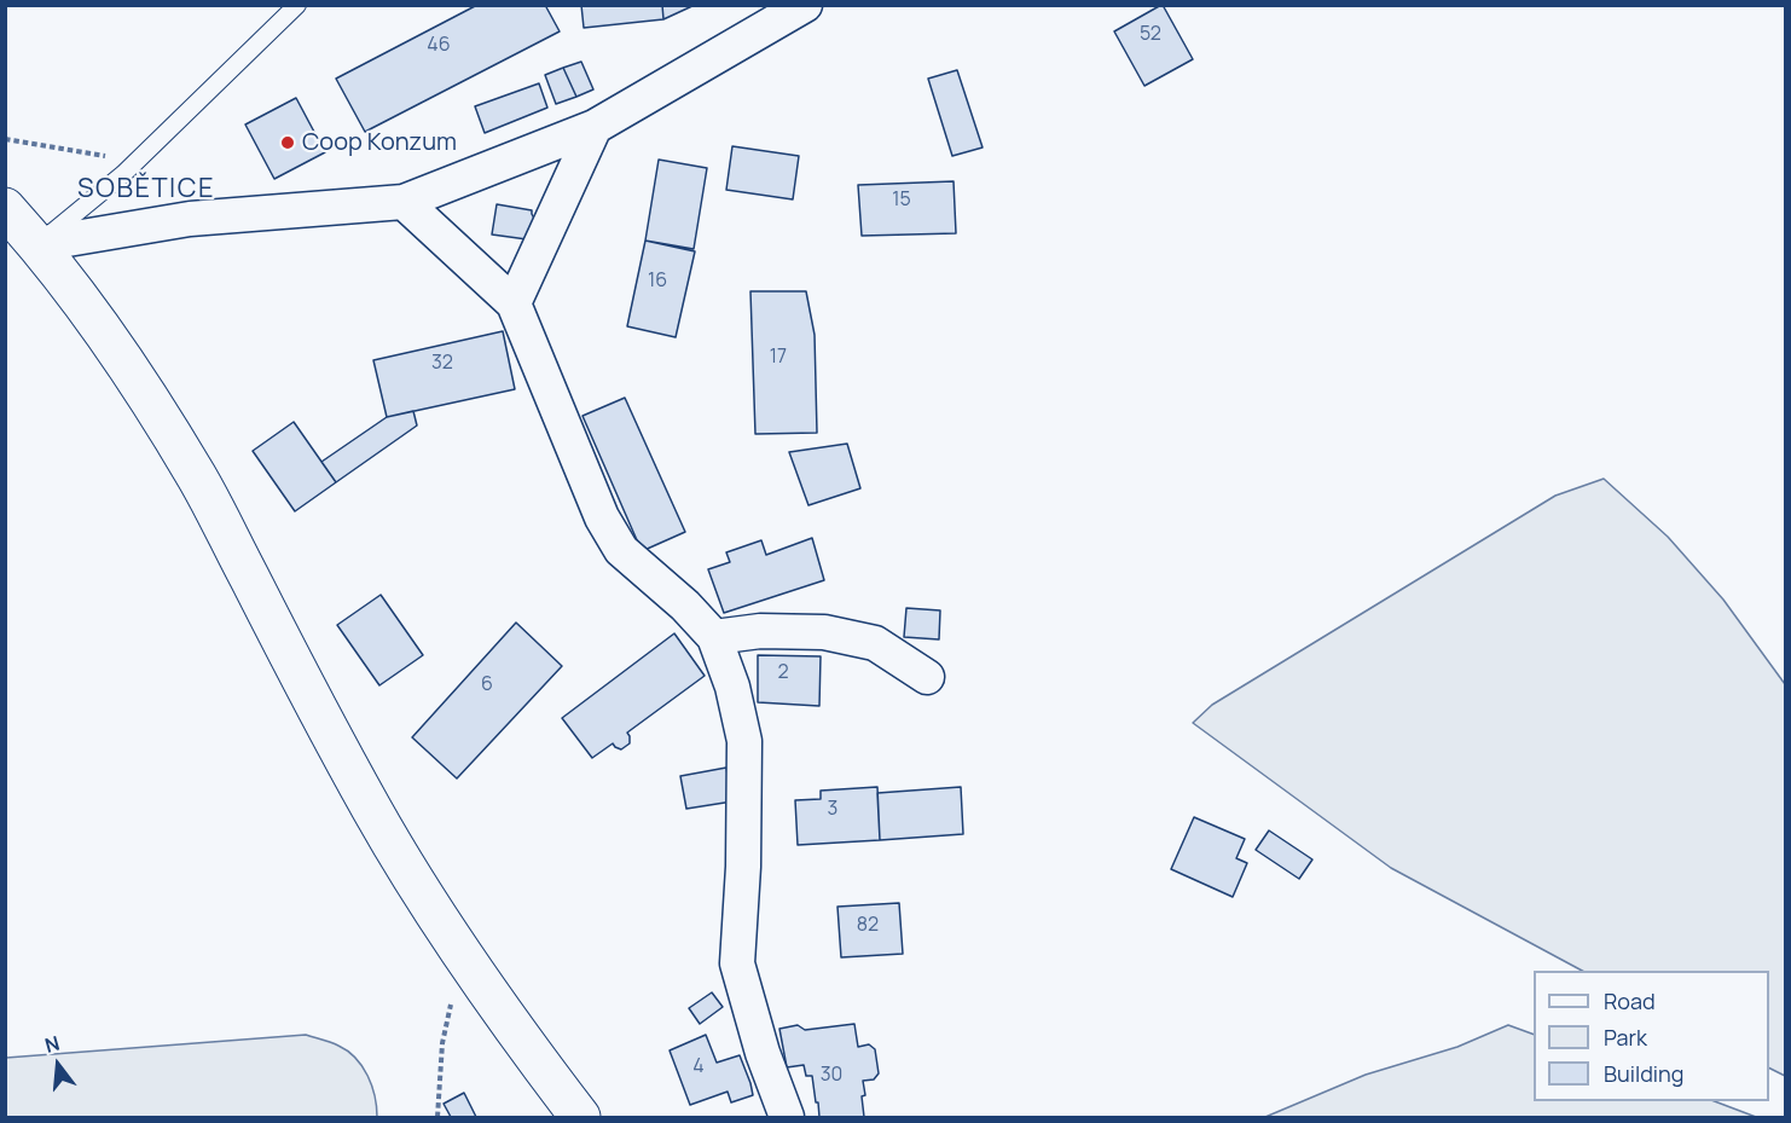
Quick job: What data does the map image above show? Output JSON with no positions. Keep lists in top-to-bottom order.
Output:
{
  "districts": ["SOBĚTICE"],
  "places": ["Coop Konzum"],
  "house_numbers": [
    "52",
    "46",
    "15",
    "16",
    "17",
    "32",
    "2",
    "6",
    "3",
    "82",
    "4",
    "30"
  ],
  "legend": ["Road", "Park", "Building"],
  "north": "top"
}
